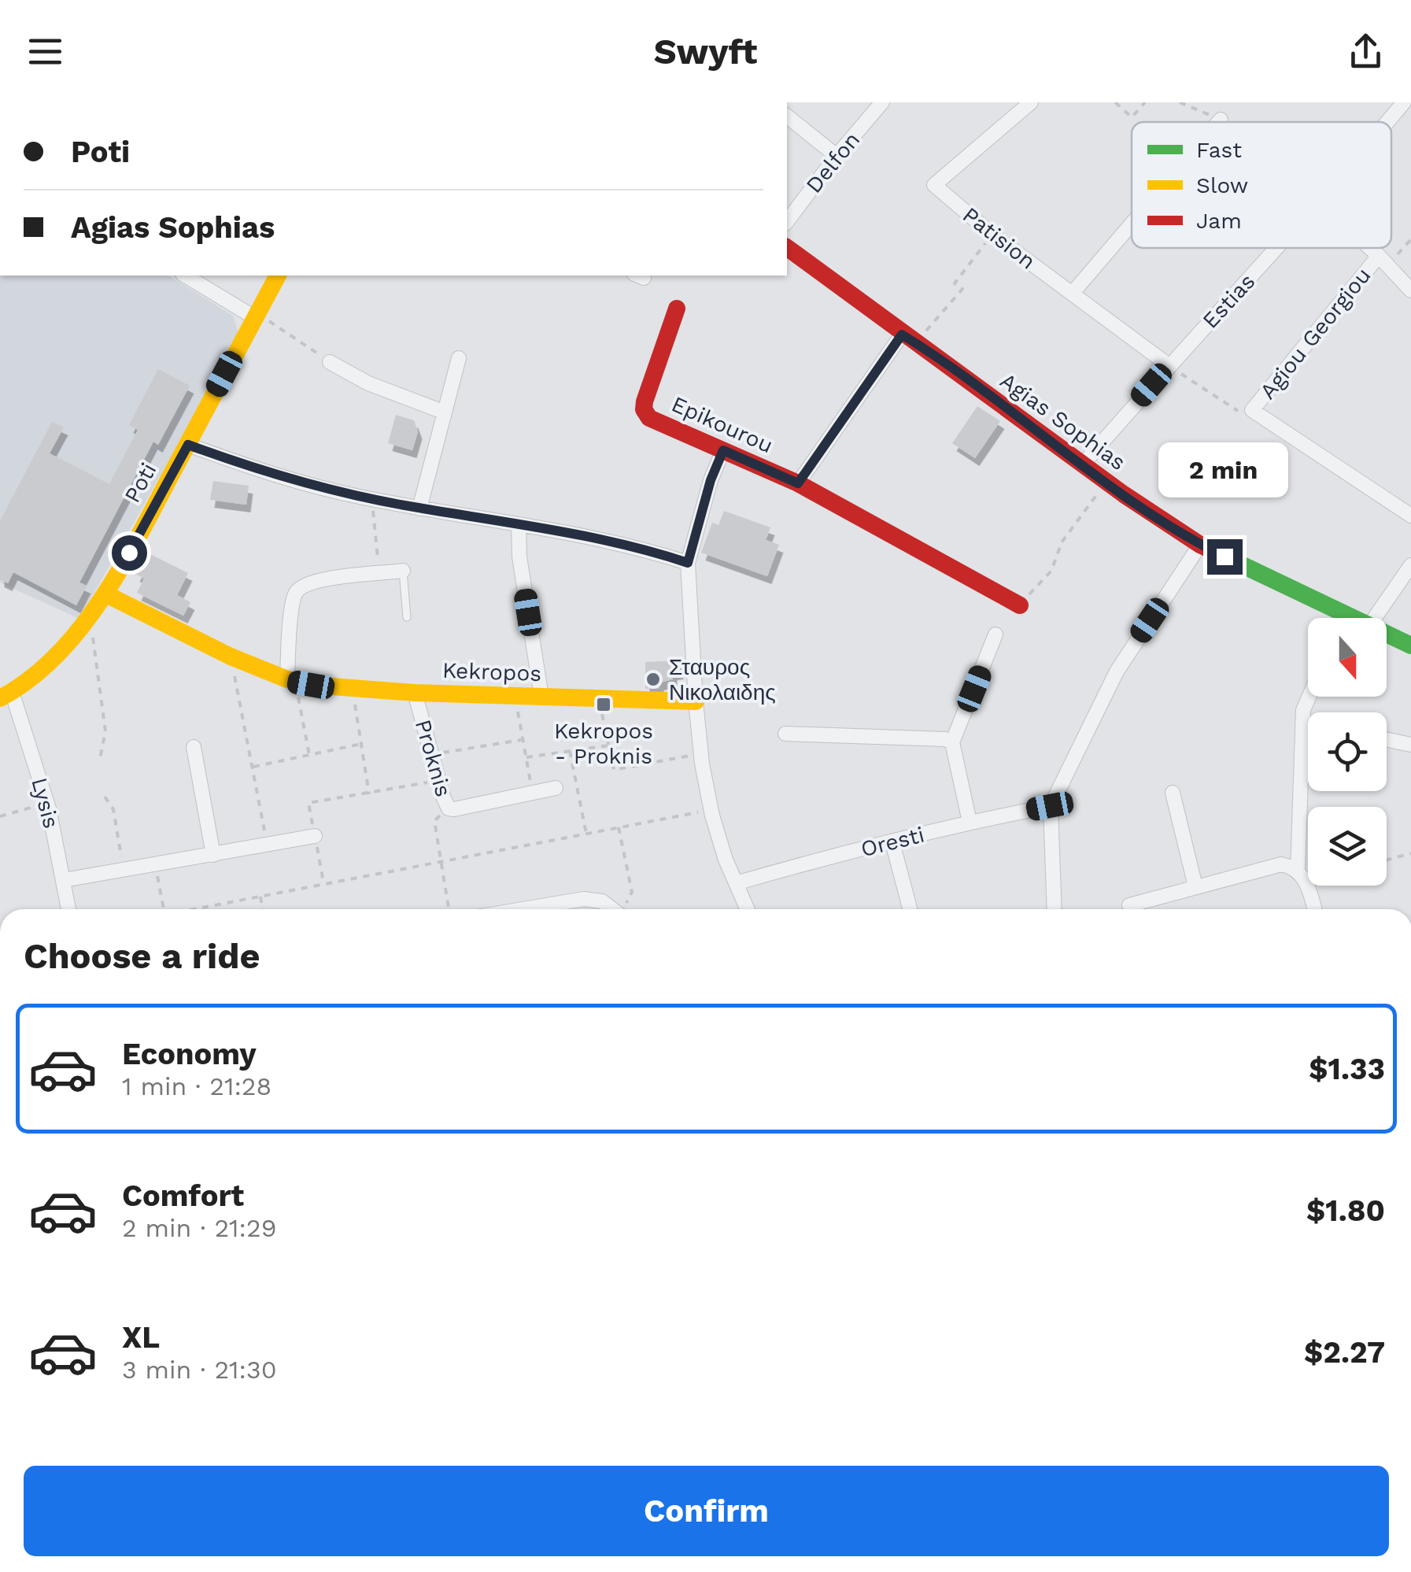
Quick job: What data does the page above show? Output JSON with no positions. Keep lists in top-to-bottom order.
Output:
{
  "streets": {
    "street": [
      "Delfon",
      "Patision",
      "Estias",
      "Agiou Georgiou",
      "Agias Sophias",
      "Epikourou",
      "Poti",
      "Kekropos",
      "Proknis",
      "Lysis",
      "Oresti"
    ]
  },
  "crossings": [
    ["Patision", "Estias"],
    ["Estias", "Agias Sophias"],
    ["Poti", "Kekropos"],
    ["Poti", "Lysis"],
    ["Kekropos", "Proknis"]
  ],
  "places": {
    "other": ["Σταυρος Νικολαιδης"],
    "transit": ["Kekropos - Proknis"]
  },
  "legend": ["Fast", "Slow", "Jam"],
  "north": "bottom",
  "page": {
    "header": "Swyft",
    "banner": ["Poti", "Agias Sophias"],
    "bubble": "2 min",
    "heading": "Choose a ride",
    "list": [
      {
        "name": "Economy",
        "note": "1 min · 21:28",
        "value": "$1.33"
      },
      {
        "name": "Comfort",
        "note": "2 min · 21:29",
        "value": "$1.80"
      },
      {
        "name": "XL",
        "note": "3 min · 21:30",
        "value": "$2.27"
      }
    ],
    "buttons": "Confirm"
  }
}
